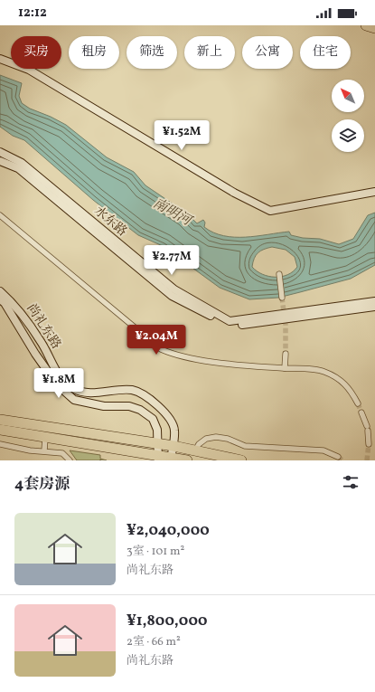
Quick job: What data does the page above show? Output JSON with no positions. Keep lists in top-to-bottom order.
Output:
{
  "streets": {
    "main road": ["水东路", "尚礼东路"]
  },
  "water": ["南明河"],
  "north": "top left",
  "page": {
    "status": "12:12",
    "chip": [
      "买房",
      "租房",
      "筛选",
      "新上",
      "公寓",
      "住宅"
    ],
    "price": [
      "¥1.52M",
      "¥2.77M",
      "¥2.04M",
      "¥1.8M"
    ],
    "heading": "4套房源",
    "list": [
      {
        "name": "¥2,040,000",
        "note": "3室 · 101 m² · 尚礼东路"
      },
      {
        "name": "¥1,800,000",
        "note": "2室 · 66 m² · 尚礼东路"
      }
    ]
  }
}
